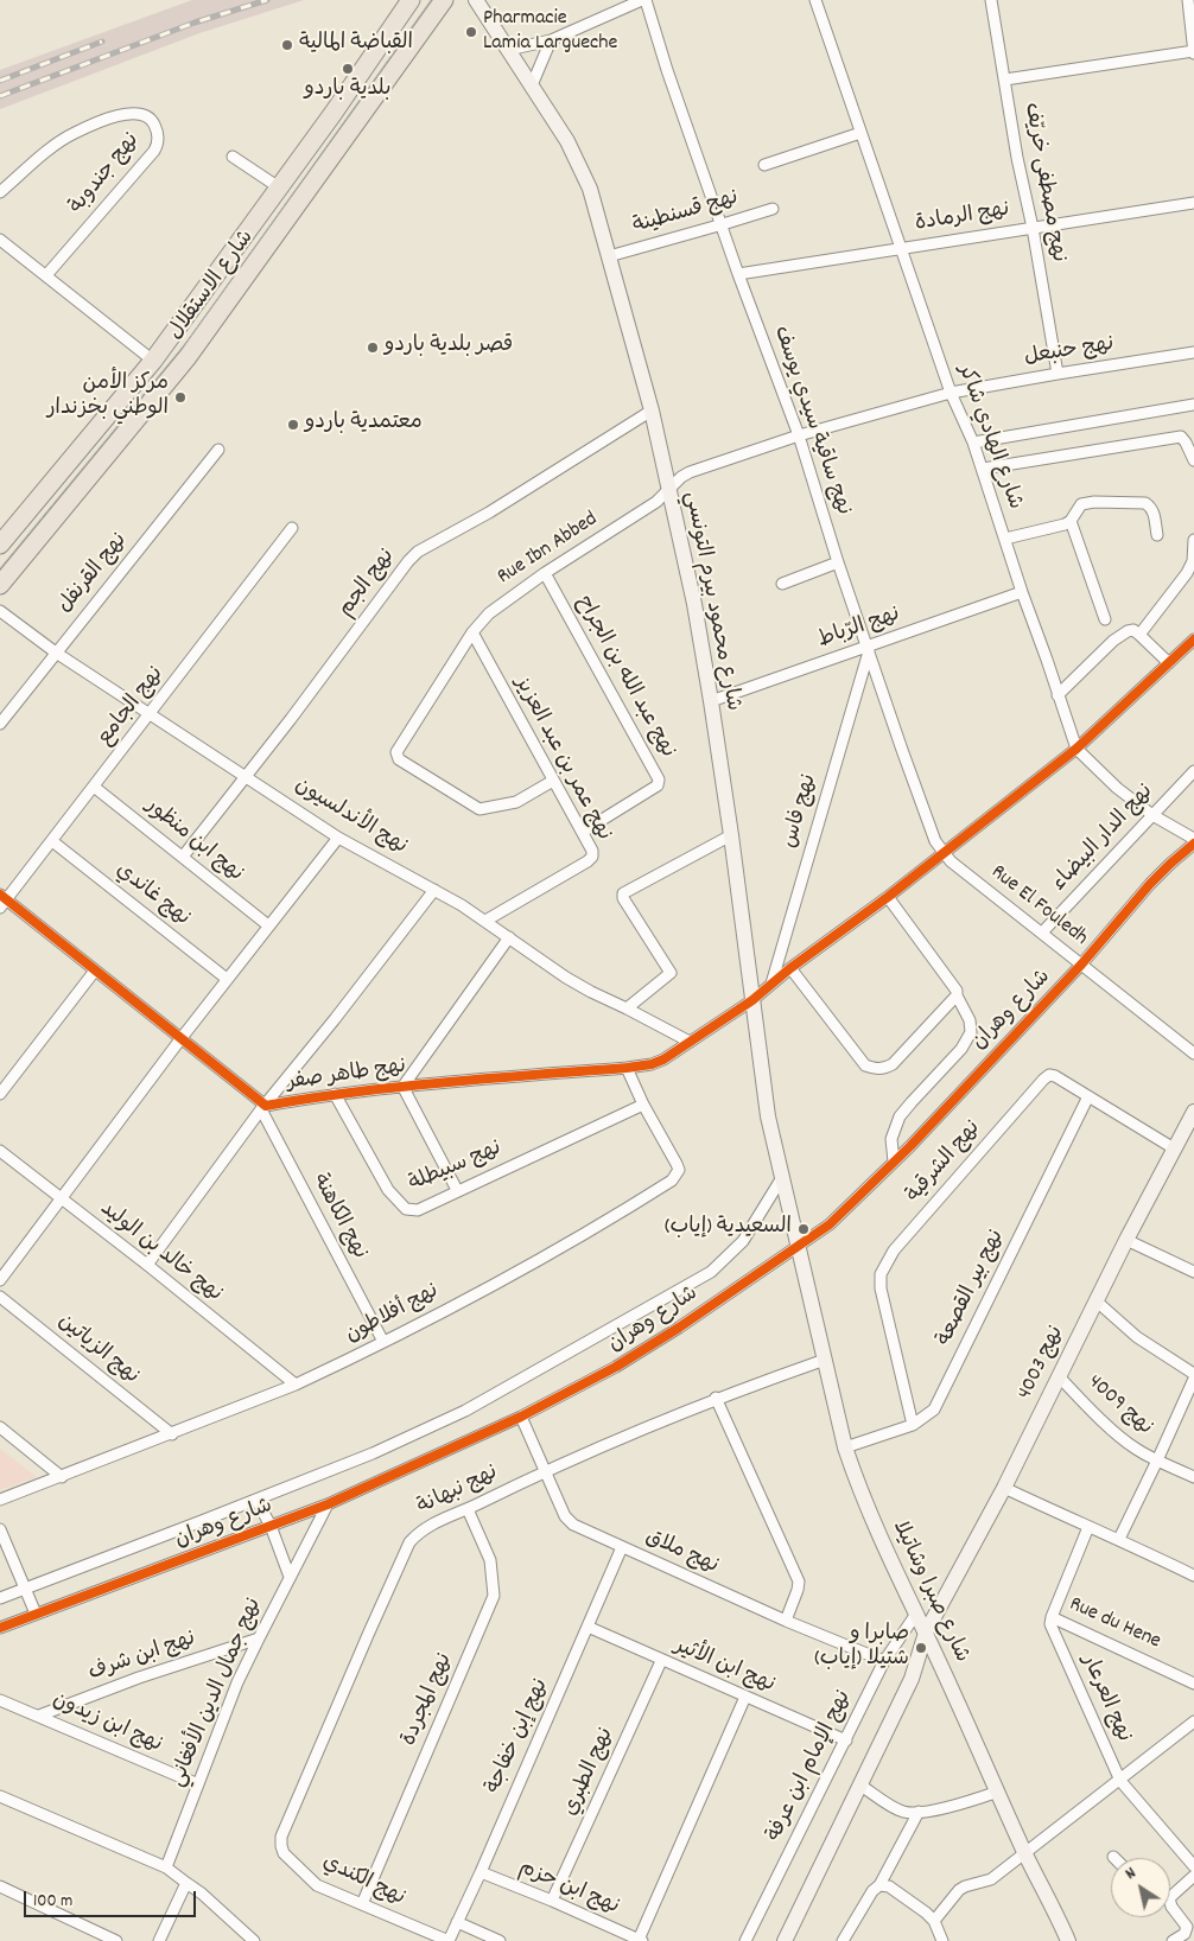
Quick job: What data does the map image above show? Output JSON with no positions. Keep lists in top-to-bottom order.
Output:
{
  "streets": {
    "main road": [
      "شارع الاستقلال",
      "شارع محمود بيرم التونسي",
      "نهج 4003",
      "شارع صبرا وشاتيلا"
    ],
    "street": [
      "نهج جندوبة",
      "نهج مصطفى خريّف",
      "نهج قسنطينة",
      "نهج الرمادة",
      "نهج حنبعل",
      "نهج ساقية سيدي يوسف",
      "شارع الهادي شاكر",
      "Rue Ibn Abbed",
      "نهج القرنفل",
      "نهج الجم",
      "نهج الرّباط",
      "نهج عبد الله بن الجراح",
      "نهج الجامع",
      "نهج عمر بن عبد العزيز",
      "نهج فاس",
      "نهج الأندلسيون",
      "نهج الدار البيضاء",
      "نهج ابن منظور",
      "نهج غاندي",
      "Rue El Fouledh",
      "شارع وهران",
      "نهج طاهر صفر",
      "نهج الشرقية",
      "نهج سبيطلة",
      "نهج الكاهنة",
      "نهج خالد بن الوليد",
      "نهج بير القصعة",
      "نهج أفلاطون",
      "نهج الزياتين",
      "نهج 4009",
      "نهج نبهانة",
      "نهج ملاق",
      "Rue du Hene",
      "نهج ابن شرف",
      "نهج ابن الأثير",
      "نهج جمال الدين الأفغاني",
      "نهج العرعار",
      "نهج المجردة",
      "نهج ابن زيدون",
      "نهج إبن خفاجة",
      "نهج الإمام ابن عرفة",
      "نهج الطبري",
      "نهج الكندي",
      "نهج ابن حزم"
    ]
  },
  "crossings": [
    ["نهج مصطفى خريّف", "نهج الرمادة"],
    ["نهج مصطفى خريّف", "نهج حنبعل"],
    ["نهج قسنطينة", "نهج ساقية سيدي يوسف"],
    ["نهج قسنطينة", "شارع محمود بيرم التونسي"],
    ["نهج الرمادة", "نهج ساقية سيدي يوسف"],
    ["نهج الرمادة", "شارع الهادي شاكر"],
    ["نهج حنبعل", "شارع الهادي شاكر"],
    ["نهج حنبعل", "Rue Ibn Abbed"],
    ["نهج ساقية سيدي يوسف", "Rue Ibn Abbed"],
    ["نهج ساقية سيدي يوسف", "نهج الرّباط"],
    ["نهج ساقية سيدي يوسف", "نهج فاس"],
    ["نهج ساقية سيدي يوسف", "Rue El Fouledh"],
    ["نهج ساقية سيدي يوسف", "نهج طاهر صفر"],
    ["شارع الهادي شاكر", "Rue Ibn Abbed"],
    ["شارع الهادي شاكر", "نهج الرّباط"],
    ["شارع الهادي شاكر", "نهج الدار البيضاء"],
    ["شارع الهادي شاكر", "شارع وهران"],
    ["شارع الهادي شاكر", "نهج طاهر صفر"],
    ["Rue Ibn Abbed", "شارع محمود بيرم التونسي"],
    ["Rue Ibn Abbed", "نهج عبد الله بن الجراح"],
    ["Rue Ibn Abbed", "نهج عمر بن عبد العزيز"],
    ["نهج القرنفل", "نهج الأندلسيون"],
    ["نهج الجم", "شارع محمود بيرم التونسي"],
    ["نهج الجم", "نهج الأندلسيون"],
    ["نهج الجم", "نهج ابن منظور"],
    ["شارع محمود بيرم التونسي", "نهج الرّباط"],
    ["شارع محمود بيرم التونسي", "شارع وهران"],
    ["شارع محمود بيرم التونسي", "نهج طاهر صفر"],
    ["شارع محمود بيرم التونسي", "شارع صبرا وشاتيلا"],
    ["نهج الرّباط", "نهج فاس"],
    ["نهج عبد الله بن الجراح", "نهج عمر بن عبد العزيز"],
    ["نهج الجامع", "نهج الأندلسيون"],
    ["نهج الجامع", "نهج ابن منظور"],
    ["نهج الجامع", "نهج غاندي"],
    ["نهج الجامع", "نهج طاهر صفر"],
    ["نهج عمر بن عبد العزيز", "نهج الأندلسيون"],
    ["نهج فاس", "نهج طاهر صفر"],
    ["نهج الأندلسيون", "نهج طاهر صفر"],
    ["نهج الدار البيضاء", "Rue El Fouledh"],
    ["Rue El Fouledh", "شارع وهران"],
    ["Rue El Fouledh", "نهج طاهر صفر"],
    ["شارع وهران", "نهج ملاق"],
    ["شارع وهران", "شارع صبرا وشاتيلا"],
    ["شارع وهران", "نهج جمال الدين الأفغاني"],
    ["نهج طاهر صفر", "نهج سبيطلة"],
    ["نهج طاهر صفر", "نهج الكاهنة"],
    ["نهج طاهر صفر", "نهج أفلاطون"],
    ["نهج الشرقية", "نهج بير القصعة"],
    ["نهج الشرقية", "نهج 4003"],
    ["نهج سبيطلة", "نهج أفلاطون"],
    ["نهج الكاهنة", "نهج أفلاطون"],
    ["نهج خالد بن الوليد", "نهج أفلاطون"],
    ["نهج بير القصعة", "شارع صبرا وشاتيلا"],
    ["نهج أفلاطون", "نهج الزياتين"],
    ["نهج 4003", "نهج 4009"],
    ["نهج 4003", "شارع صبرا وشاتيلا"],
    ["نهج نبهانة", "نهج ملاق"],
    ["نهج نبهانة", "شارع صبرا وشاتيلا"],
    ["نهج نبهانة", "نهج المجردة"],
    ["نهج نبهانة", "نهج الكندي"],
    ["نهج ملاق", "نهج إبن خفاجة"],
    ["نهج ملاق", "نهج الإمام ابن عرفة"],
    ["شارع صبرا وشاتيلا", "نهج الإمام ابن عرفة"],
    ["Rue du Hene", "نهج العرعار"],
    ["نهج ابن شرف", "نهج جمال الدين الأفغاني"],
    ["نهج ابن شرف", "نهج ابن زيدون"],
    ["نهج ابن الأثير", "نهج إبن خفاجة"],
    ["نهج ابن الأثير", "نهج الإمام ابن عرفة"],
    ["نهج ابن الأثير", "نهج الطبري"],
    ["نهج جمال الدين الأفغاني", "نهج ابن زيدون"],
    ["نهج المجردة", "نهج الكندي"],
    ["نهج إبن خفاجة", "نهج الكندي"],
    ["نهج إبن خفاجة", "نهج ابن حزم"],
    ["نهج الطبري", "نهج ابن حزم"]
  ],
  "places": [
    "Pharmacie Lamia Largueche",
    "القباضة المالية",
    "بلدية باردو",
    "قصر بلدية باردو",
    "مركز الأمن الوطني بخزندار",
    "معتمدية باردو",
    "السعيدية (إياب)",
    "صابرا و شتيلا (إياب)"
  ],
  "scale_bar": "100 m",
  "north": "top left"
}
